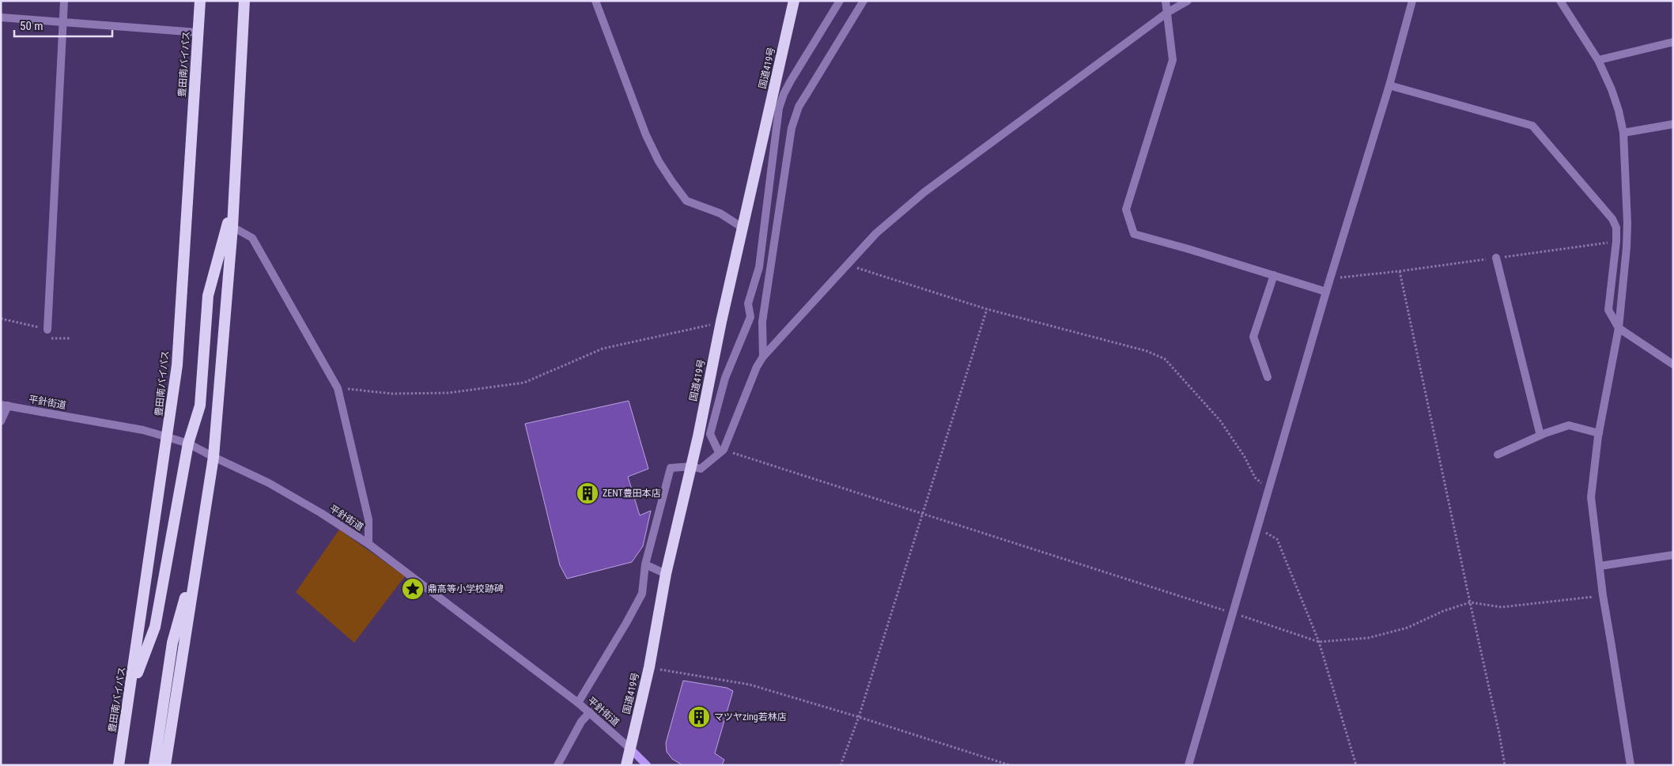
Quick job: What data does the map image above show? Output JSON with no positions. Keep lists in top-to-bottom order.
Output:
{
  "streets": {
    "highway": ["豊田南バイパス", "国道419号"],
    "street": ["平針街道"]
  },
  "crossings": [
    ["豊田南バイパス", "平針街道"],
    ["国道419号", "平針街道"]
  ],
  "places": {
    "building": ["ZENT豊田本店", "マツヤzing若林店"],
    "place": ["鼎高等小学校跡碑"]
  },
  "scale_bar": "50 m"
}
